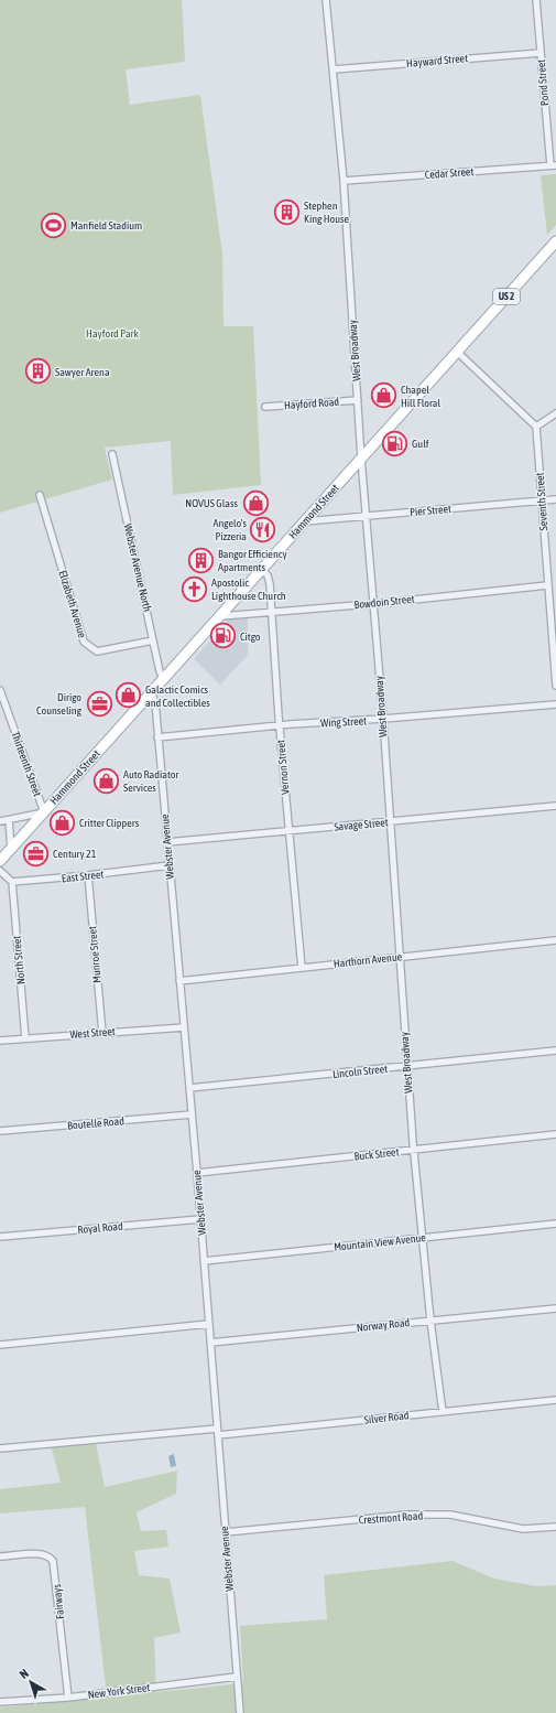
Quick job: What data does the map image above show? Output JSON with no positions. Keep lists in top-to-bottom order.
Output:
{
  "streets": {
    "main road": ["US 2", "Hammond Street"],
    "street": [
      "Hayward Street",
      "Pond Street",
      "Cedar Street",
      "West Broadway",
      "Hayford Road",
      "Seventh Street",
      "Pier Street",
      "Webster Avenue North",
      "Bowdoin Street",
      "Elizabeth Avenue",
      "Wing Street",
      "Thirteenth Street",
      "Vernon Street",
      "Savage Street",
      "Webster Avenue",
      "East Street",
      "Munroe Street",
      "North Street",
      "Harthorn Avenue",
      "West Street",
      "Lincoln Street",
      "Boutelle Road",
      "Buck Street",
      "Royal Road",
      "Mountain View Avenue",
      "Norway Road",
      "Silver Road",
      "Crestmont Road",
      "Fairways",
      "New York Street"
    ]
  },
  "crossings": [
    ["Hayward Street", "Pond Street"],
    ["Hayward Street", "West Broadway"],
    ["Pond Street", "Cedar Street"],
    ["Cedar Street", "West Broadway"],
    ["West Broadway", "Hayford Road"],
    ["West Broadway", "Pier Street"],
    ["West Broadway", "Hammond Street"],
    ["West Broadway", "Bowdoin Street"],
    ["West Broadway", "Wing Street"],
    ["West Broadway", "Savage Street"],
    ["West Broadway", "Harthorn Avenue"],
    ["West Broadway", "Lincoln Street"],
    ["West Broadway", "Buck Street"],
    ["West Broadway", "Mountain View Avenue"],
    ["West Broadway", "Norway Road"],
    ["West Broadway", "Silver Road"],
    ["Seventh Street", "Pier Street"],
    ["Seventh Street", "Bowdoin Street"],
    ["Pier Street", "Hammond Street"],
    ["Hammond Street", "Webster Avenue North"],
    ["Hammond Street", "Bowdoin Street"],
    ["Hammond Street", "Thirteenth Street"],
    ["Hammond Street", "Vernon Street"],
    ["Hammond Street", "Webster Avenue"],
    ["Webster Avenue North", "Elizabeth Avenue"],
    ["Bowdoin Street", "Vernon Street"],
    ["Wing Street", "Vernon Street"],
    ["Wing Street", "Webster Avenue"],
    ["Vernon Street", "Savage Street"],
    ["Vernon Street", "Harthorn Avenue"],
    ["Savage Street", "Webster Avenue"],
    ["Webster Avenue", "East Street"],
    ["Webster Avenue", "Harthorn Avenue"],
    ["Webster Avenue", "West Street"],
    ["Webster Avenue", "Lincoln Street"],
    ["Webster Avenue", "Boutelle Road"],
    ["Webster Avenue", "Buck Street"],
    ["Webster Avenue", "Royal Road"],
    ["Webster Avenue", "Mountain View Avenue"],
    ["Webster Avenue", "Norway Road"],
    ["Webster Avenue", "Silver Road"],
    ["Webster Avenue", "Crestmont Road"],
    ["Webster Avenue", "New York Street"],
    ["East Street", "Munroe Street"],
    ["East Street", "North Street"],
    ["Munroe Street", "West Street"],
    ["North Street", "West Street"],
    ["Fairways", "New York Street"]
  ],
  "parks": ["Hayford Park"],
  "places": {
    "building": ["Stephen King House", "Sawyer Arena", "Bangor Efficiency Apartments"],
    "sports": ["Manfield Stadium"],
    "shop": [
      "Chapel Hill Floral",
      "NOVUS Glass",
      "Galactic Comics and Collectibles",
      "Auto Radiator Services",
      "Critter Clippers"
    ],
    "fuel station": ["Gulf", "Citgo"],
    "restaurant": ["Angelo's Pizzeria"],
    "church": ["Apostolic Lighthouse Church"],
    "office": ["Dirigo Counseling", "Century 21"]
  },
  "north": "top left"
}
